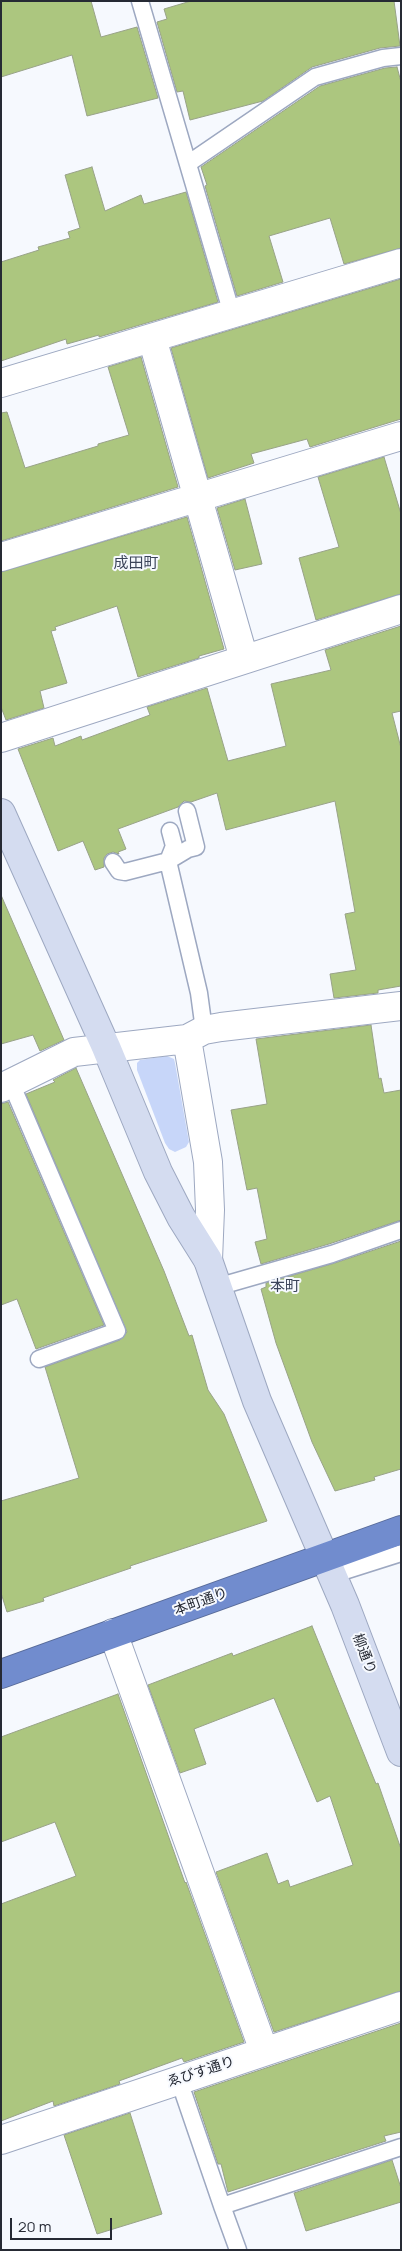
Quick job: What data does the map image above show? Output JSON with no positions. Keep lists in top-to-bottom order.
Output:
{
  "streets": {
    "highway": ["本町通り"],
    "street": ["柳通り", "ゑびす通り"]
  },
  "crossings": [
    ["本町通り", "柳通り"]
  ],
  "districts": ["成田町", "本町"],
  "scale_bar": "20 m"
}
